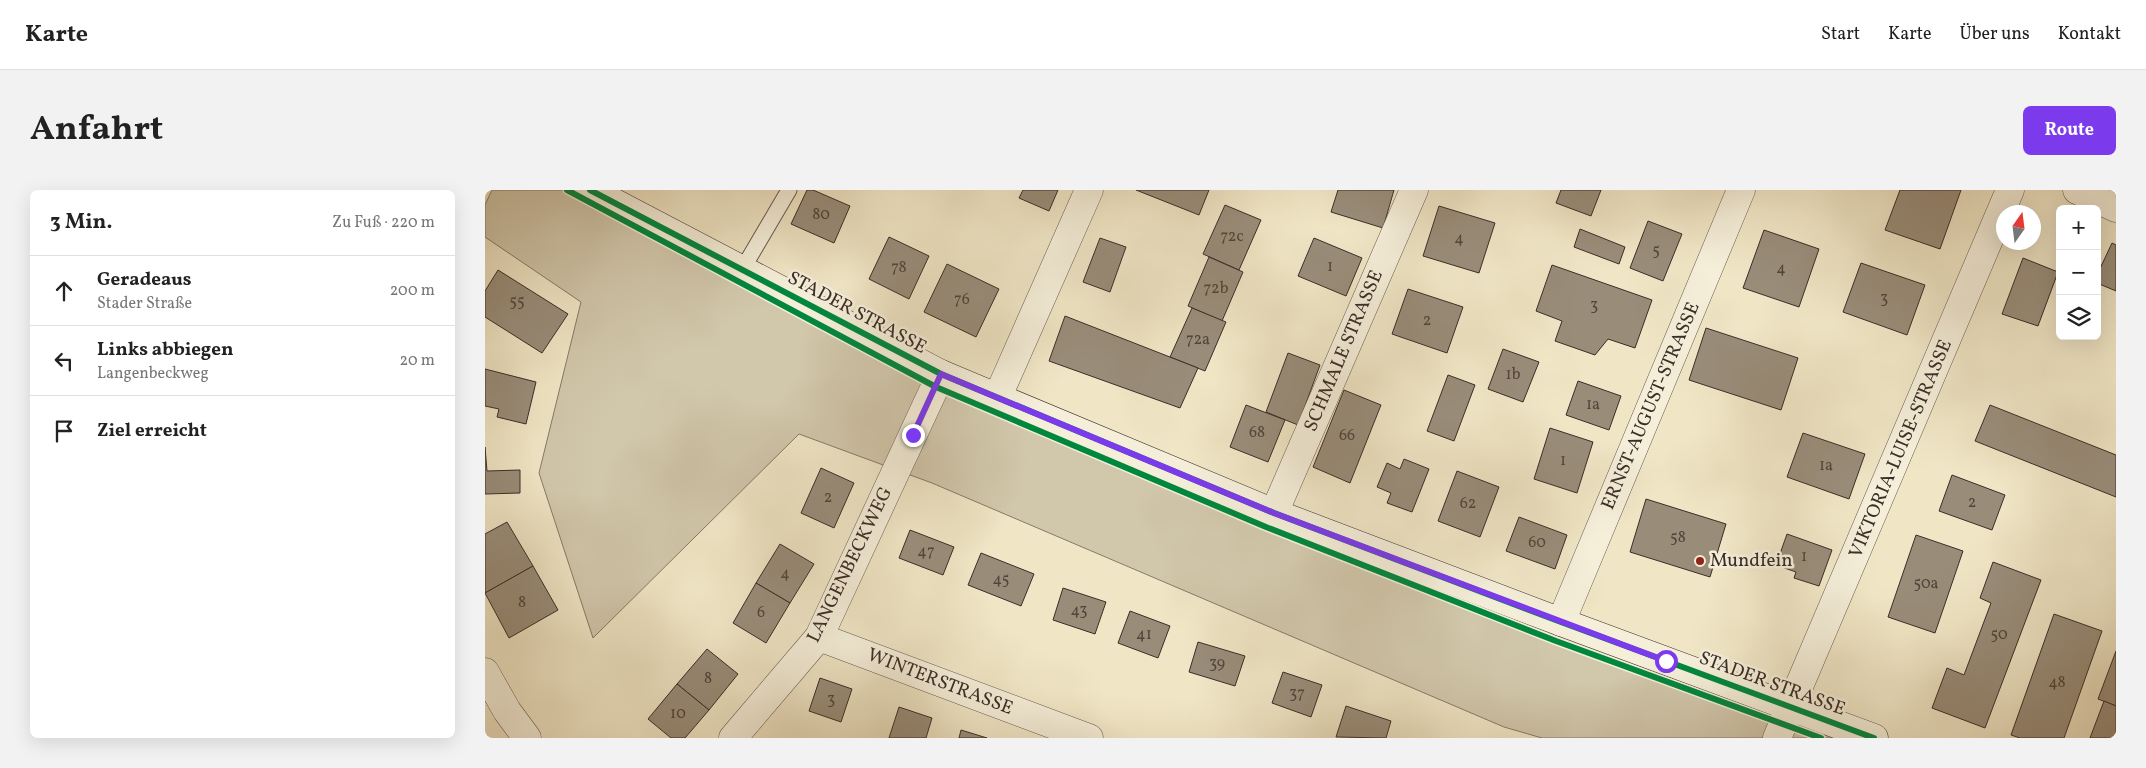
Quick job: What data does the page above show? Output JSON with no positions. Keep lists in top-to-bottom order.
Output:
{
  "streets": {
    "street": [
      "STADER STRASSE",
      "SCHMALE STRASSE",
      "ERNST-AUGUST-STRASSE",
      "VIKTORIA-LUISE-STRASSE",
      "LANGENBECKWEG",
      "WINTERSTRASSE"
    ]
  },
  "crossings": [
    ["STADER STRASSE", "SCHMALE STRASSE"],
    ["STADER STRASSE", "ERNST-AUGUST-STRASSE"],
    ["STADER STRASSE", "VIKTORIA-LUISE-STRASSE"],
    ["STADER STRASSE", "LANGENBECKWEG"],
    ["LANGENBECKWEG", "WINTERSTRASSE"]
  ],
  "places": ["Mundfein"],
  "house_numbers": [
    "80",
    "72c",
    "4",
    "5",
    "1",
    "78",
    "4",
    "72b",
    "3",
    "76",
    "55",
    "3",
    "2",
    "72a",
    "1b",
    "1a",
    "68",
    "66",
    "1",
    "1a",
    "2",
    "2",
    "62",
    "58",
    "60",
    "47",
    "1",
    "4",
    "45",
    "50a",
    "8",
    "43",
    "6",
    "41",
    "50",
    "39",
    "8",
    "48",
    "37",
    "3",
    "10"
  ],
  "north": "top",
  "page": {
    "header": "Karte",
    "nav": [
      "Start",
      "Karte",
      "Über uns",
      "Kontakt"
    ],
    "title": "Anfahrt",
    "buttons": "Route",
    "heading": ["3 Min.", "Zu Fuß · 220 m"],
    "map_buttons": ["+", "−"],
    "list": [
      ["Geradeaus", "Stader Straße", "200 m"],
      ["Links abbiegen", "Langenbeckweg", "20 m"],
      "Ziel erreicht"
    ]
  }
}
